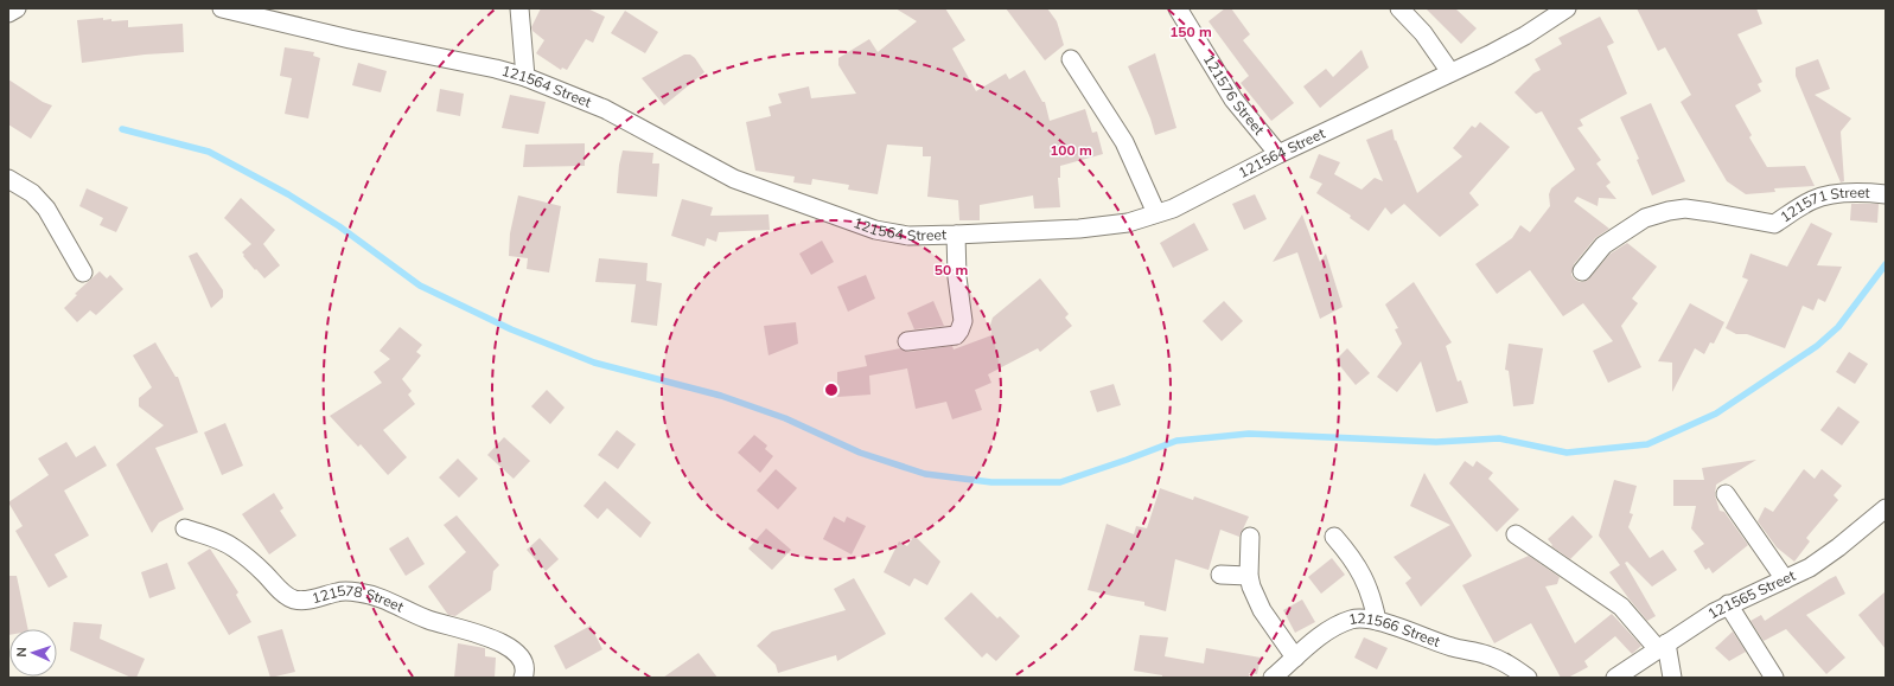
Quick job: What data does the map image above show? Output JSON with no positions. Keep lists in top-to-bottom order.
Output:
{
  "streets": {
    "street": [
      "121564 Street",
      "121576 Street",
      "121571 Street",
      "121565 Street",
      "121578 Street",
      "121566 Street"
    ]
  },
  "crossings": [
    ["121564 Street", "121576 Street"]
  ],
  "north": "left",
  "rings": ["150 m", "100 m", "50 m"]
}
